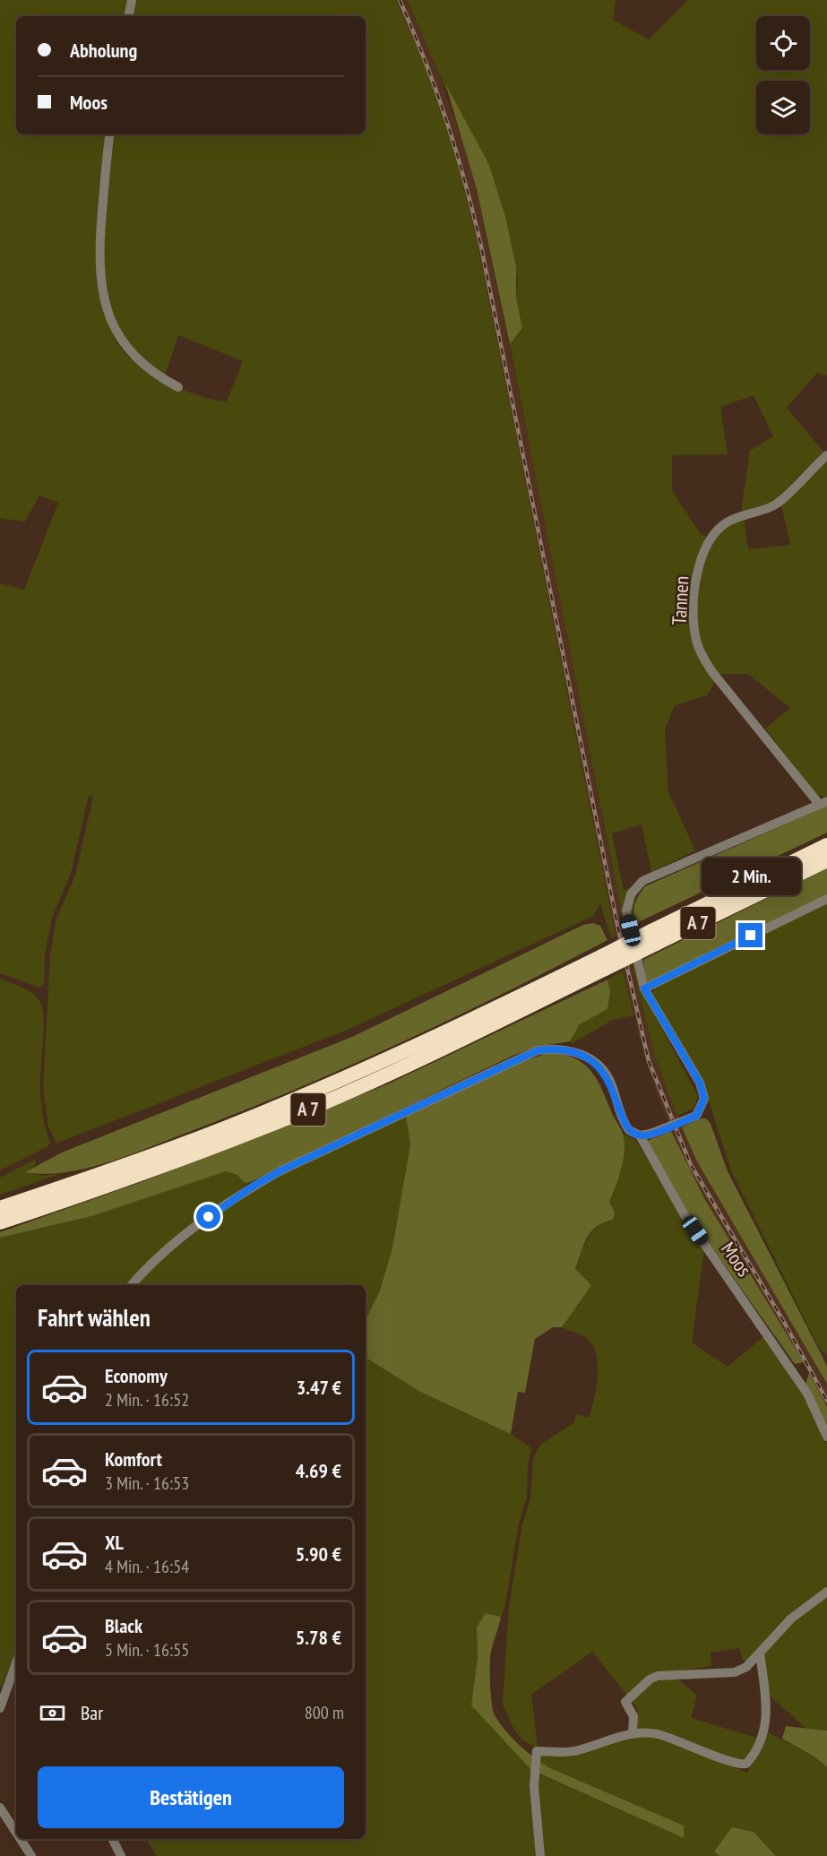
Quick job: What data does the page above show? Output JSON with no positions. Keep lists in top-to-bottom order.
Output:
{
  "streets": {
    "highway": ["A 7"],
    "street": ["Tannen", "Moos"]
  },
  "page": {
    "banner": ["Abholung", "Moos"],
    "bubble": "2 Min.",
    "heading": "Fahrt wählen",
    "list": [
      {
        "name": "Economy",
        "note": "2 Min. · 16:52",
        "value": "3.47 €"
      },
      {
        "name": "Komfort",
        "note": "3 Min. · 16:53",
        "value": "4.69 €"
      },
      {
        "name": "XL",
        "note": "4 Min. · 16:54",
        "value": "5.90 €"
      },
      {
        "name": "Black",
        "note": "5 Min. · 16:55",
        "value": "5.78 €"
      }
    ],
    "pay": ["Bar", "800 m"],
    "buttons": "Bestätigen"
  }
}
